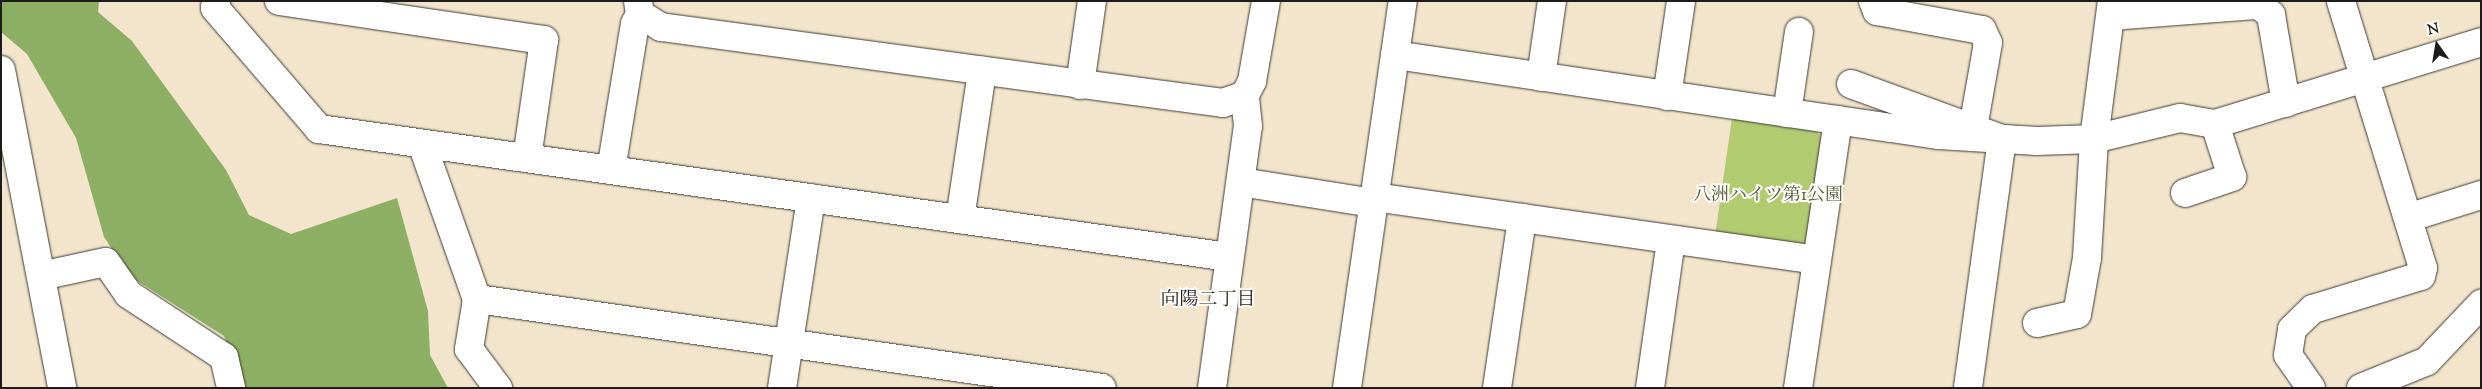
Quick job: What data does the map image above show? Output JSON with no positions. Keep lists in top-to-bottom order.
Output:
{
  "districts": ["向陽二丁目"],
  "parks": ["八洲ハイツ第1公園"],
  "north": "top"
}
